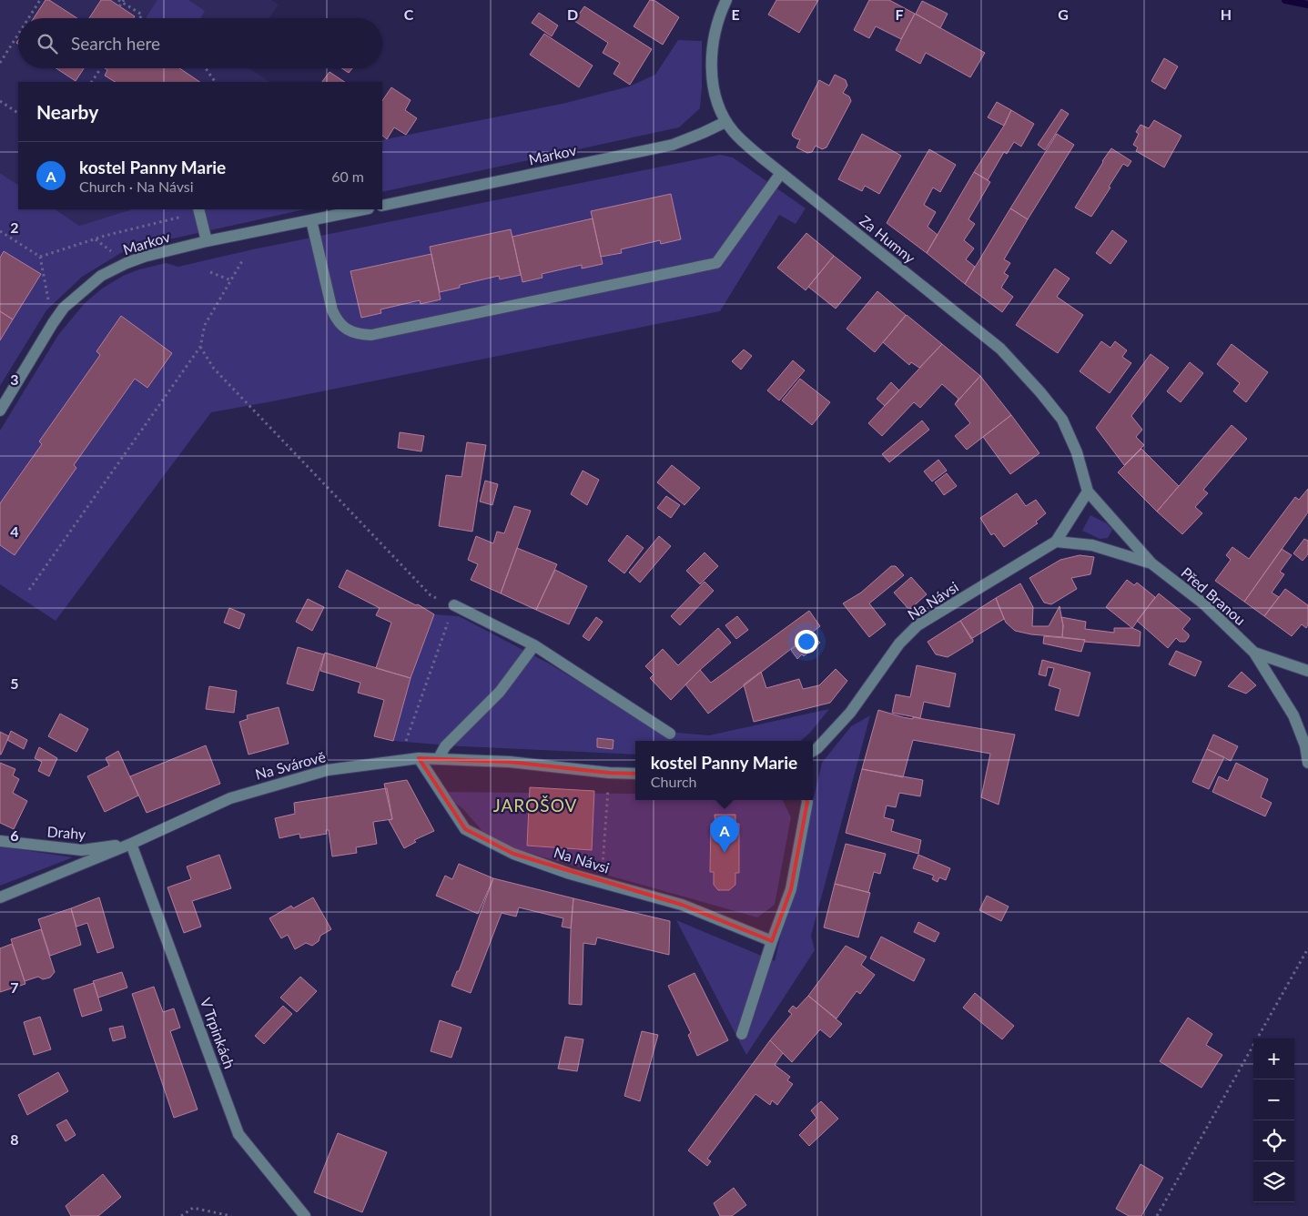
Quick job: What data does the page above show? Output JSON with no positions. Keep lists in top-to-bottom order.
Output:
{
  "streets": {
    "street": [
      "Markov",
      "Za Humny",
      "Před Branou",
      "Na Návsi",
      "Na Svárově",
      "Drahy",
      "V Trpinkách"
    ]
  },
  "crossings": [
    ["Markov", "Za Humny"],
    ["Za Humny", "Před Branou"],
    ["Za Humny", "Na Návsi"],
    ["Před Branou", "Na Návsi"],
    ["Na Návsi", "Na Svárově"],
    ["Na Svárově", "Drahy"],
    ["Na Svárově", "V Trpinkách"],
    ["Drahy", "V Trpinkách"]
  ],
  "districts": ["JAROŠOV"],
  "page": {
    "search": "Search here",
    "heading": "Nearby",
    "list": [
      {
        "mark": "A",
        "name": "kostel Panny Marie",
        "note": "Church · Na Návsi",
        "value": "60 m"
      }
    ],
    "popup": ["kostel Panny Marie", "Church"],
    "pins": "A",
    "map_buttons": ["+", "−"]
  },
  "grid": {
    "columns": [
      "C",
      "D",
      "E",
      "F",
      "G",
      "H"
    ],
    "rows": [
      "2",
      "3",
      "4",
      "5",
      "6",
      "7",
      "8"
    ]
  }
}
